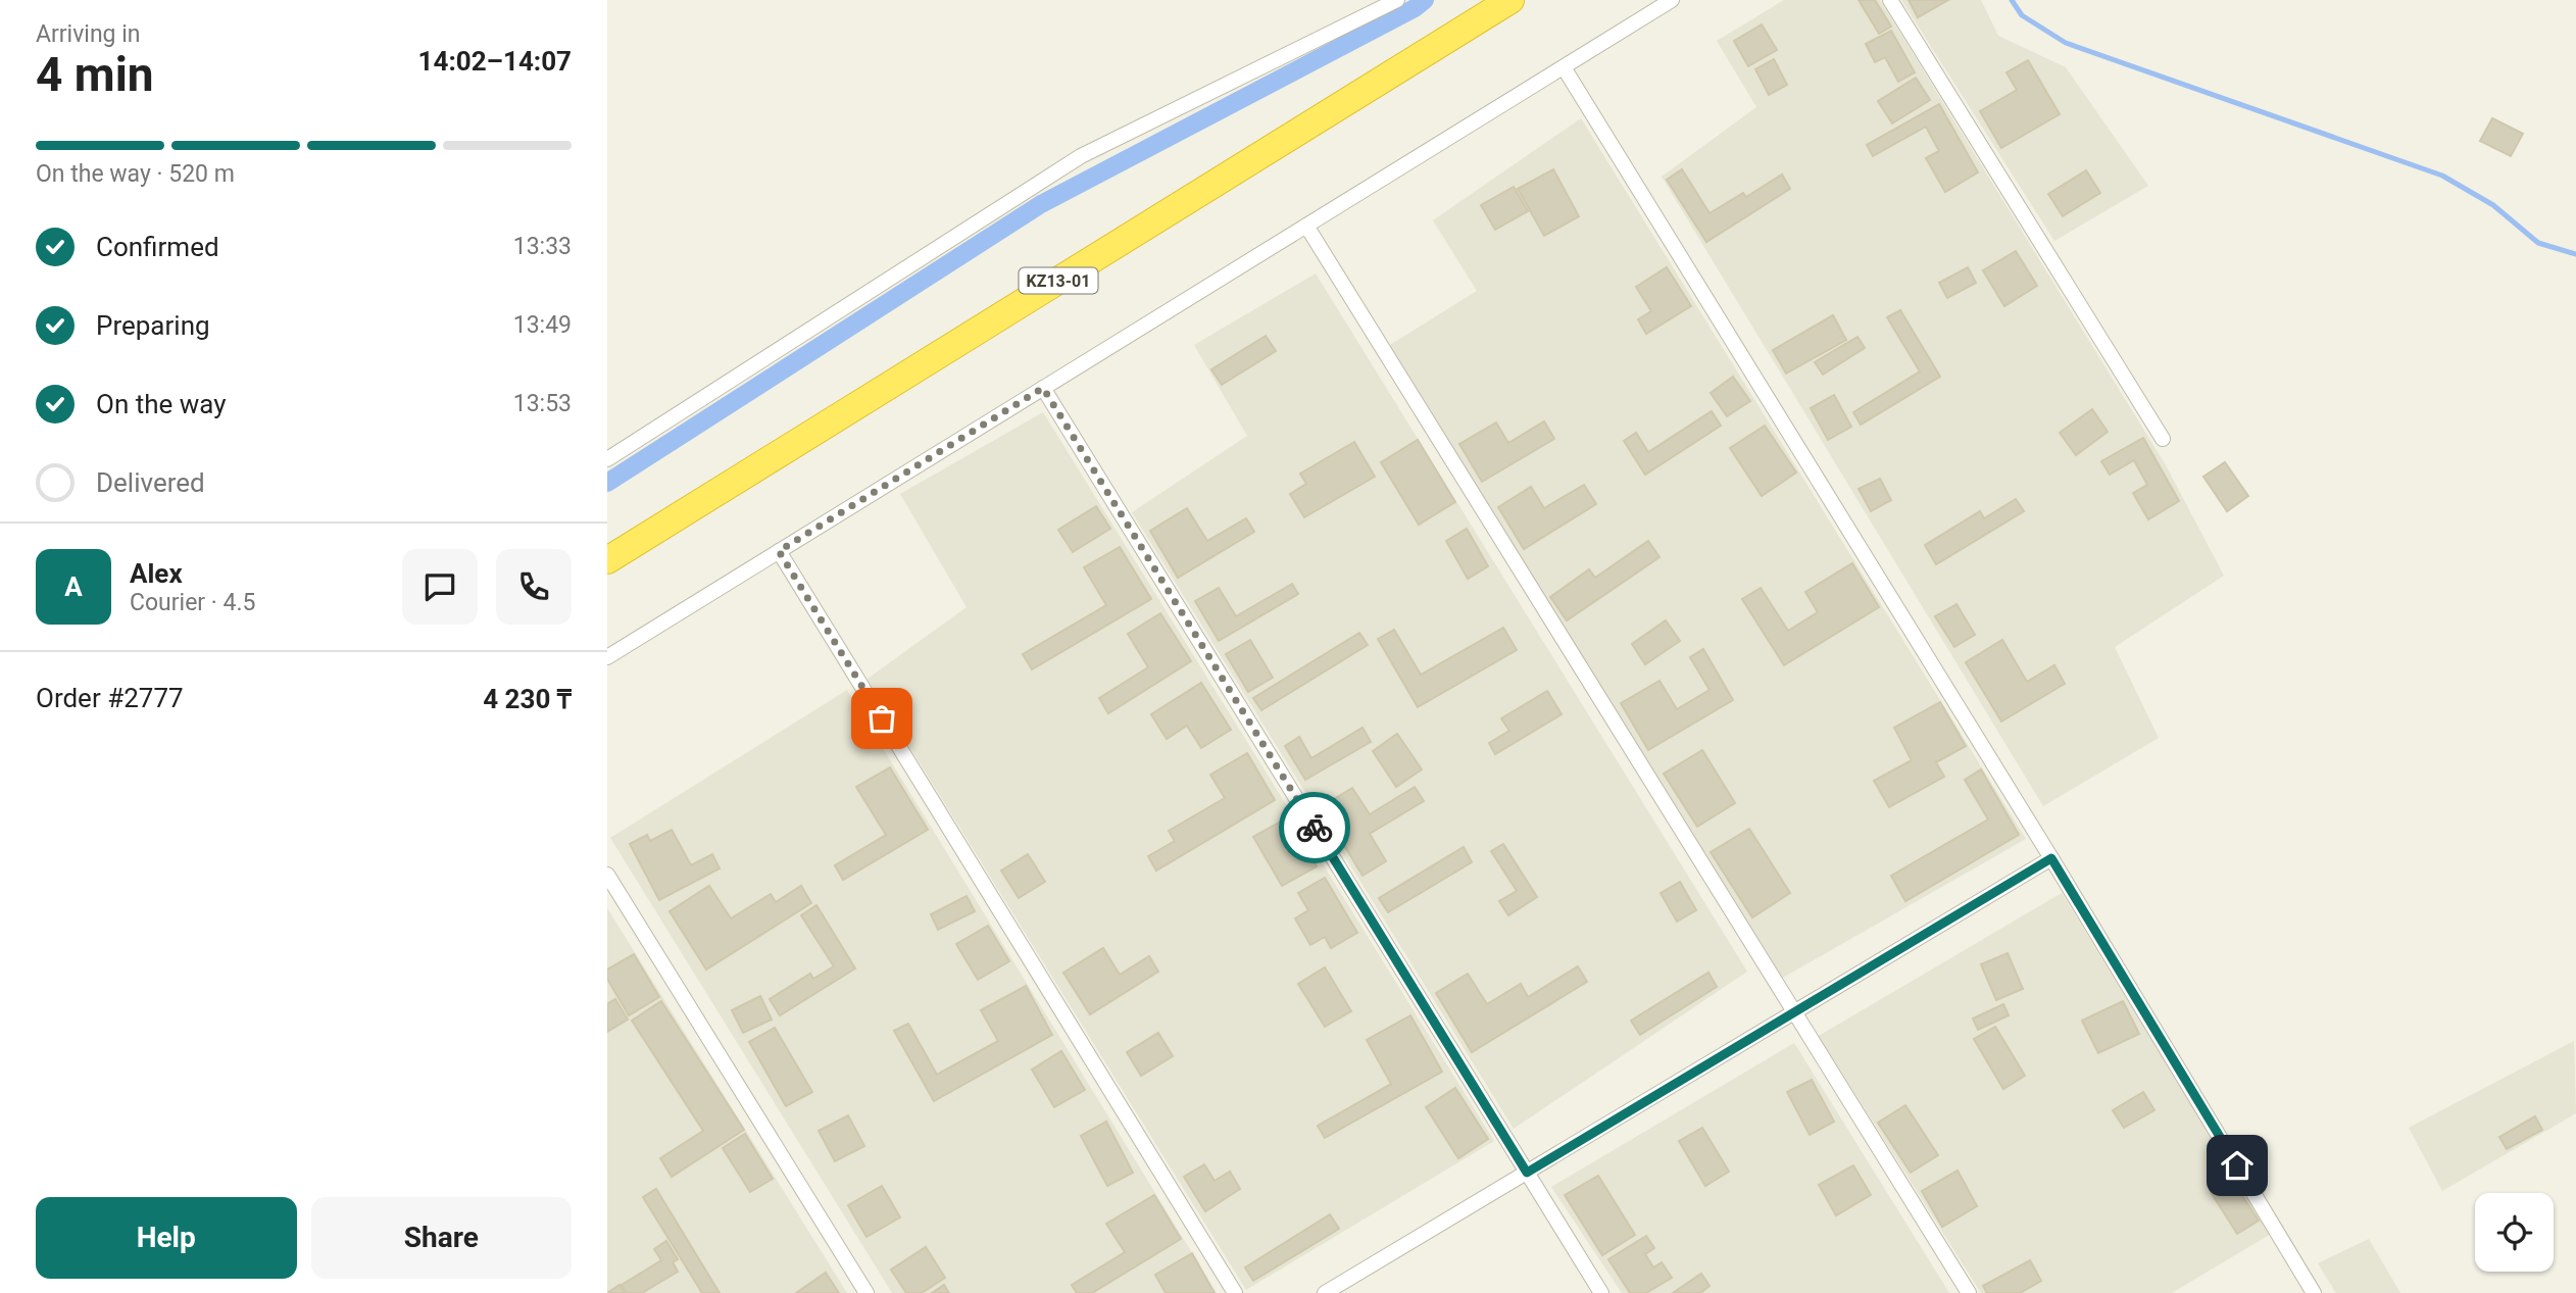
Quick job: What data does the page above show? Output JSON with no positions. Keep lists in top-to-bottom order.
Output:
{
  "streets": {
    "highway": ["KZ13-01"]
  },
  "page": {
    "heading": ["4 min", "Arriving in", "14:02–14:07"],
    "panel": [
      "Alex",
      "Courier · 4.5",
      "Order #2777",
      "4 230 ₸"
    ],
    "bar": "On the way · 520 m",
    "list": [
      ["Confirmed", "13:33"],
      ["Preparing", "13:49"],
      ["On the way", "13:53"],
      "Delivered"
    ],
    "round": "A",
    "buttons": ["Help", "Share"]
  }
}
